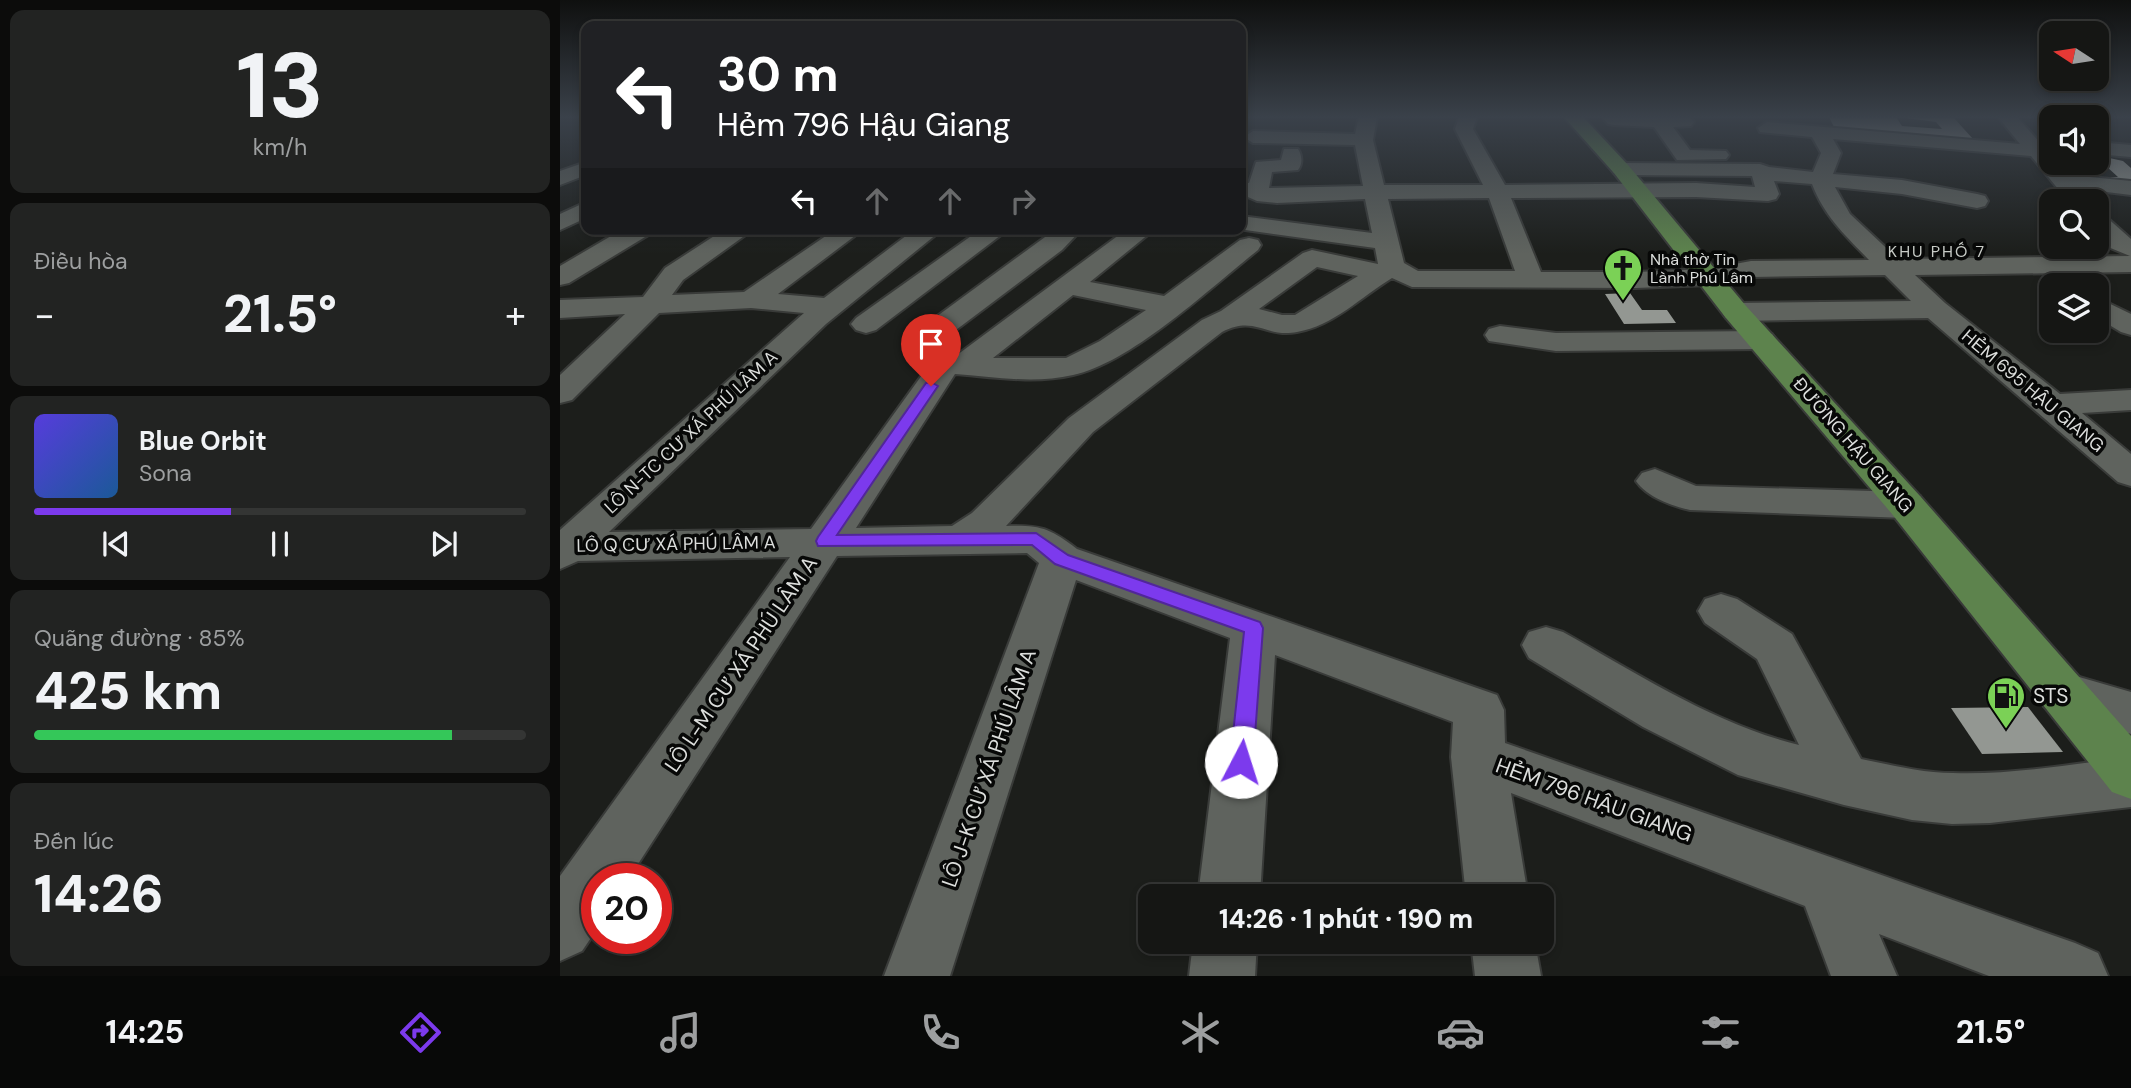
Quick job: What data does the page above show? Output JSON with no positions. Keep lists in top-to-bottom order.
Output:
{
  "streets": {
    "main road": ["ĐƯỜNG HẬU GIANG"],
    "street": [
      "HẺM 695 HẬU GIANG",
      "LÔ N-TC CƯ XÁ PHÚ LÂM A",
      "LÔ Q CƯ XÁ PHÚ LÂM A",
      "LÔ L-M CƯ XÁ PHÚ LÂM A",
      "LÔ J-K CƯ XÁ PHÚ LÂM A",
      "HẺM 796 HẬU GIANG"
    ]
  },
  "crossings": [
    ["LÔ N-TC CƯ XÁ PHÚ LÂM A", "LÔ Q CƯ XÁ PHÚ LÂM A"],
    ["LÔ Q CƯ XÁ PHÚ LÂM A", "LÔ L-M CƯ XÁ PHÚ LÂM A"],
    ["LÔ Q CƯ XÁ PHÚ LÂM A", "HẺM 796 HẬU GIANG"],
    ["LÔ J-K CƯ XÁ PHÚ LÂM A", "HẺM 796 HẬU GIANG"]
  ],
  "districts": ["KHU PHỐ 7"],
  "places": {
    "church": ["Nhà thờ Tin Lành Phú Lâm"],
    "fuel station": ["STS"]
  },
  "north": "left",
  "page": {
    "tile": [
      ["13", "km/h"],
      "Điều hòa",
      ["Quãng đường · 85%", "425 km"],
      ["Đến lúc", "14:26"]
    ],
    "turn": ["30 m", "Hẻm 796 Hậu Giang"],
    "heat": ["−", "21.5°", "+"],
    "song": ["Blue Orbit", "Sona"],
    "limit": "20",
    "trip": "14:26 · 1 phút · 190 m",
    "tabs": ["14:25", "21.5°"]
  }
}
